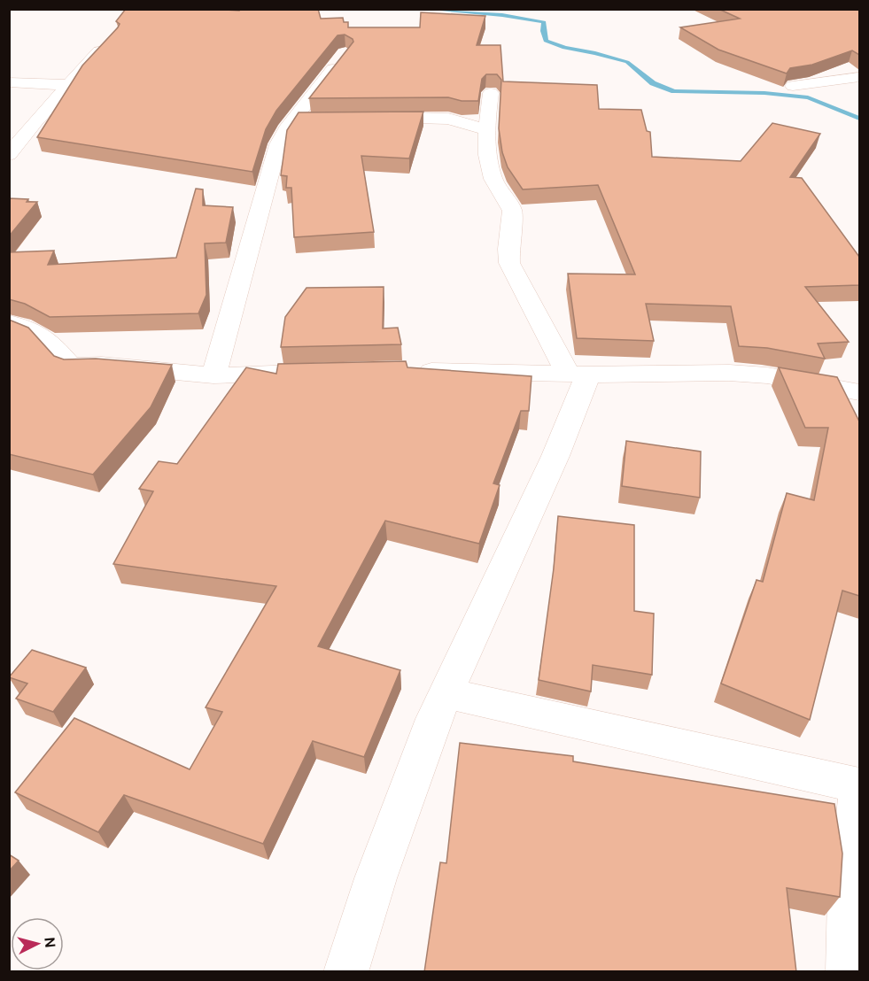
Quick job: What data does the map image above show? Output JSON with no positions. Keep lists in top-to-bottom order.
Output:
{
  "north": "right"
}
